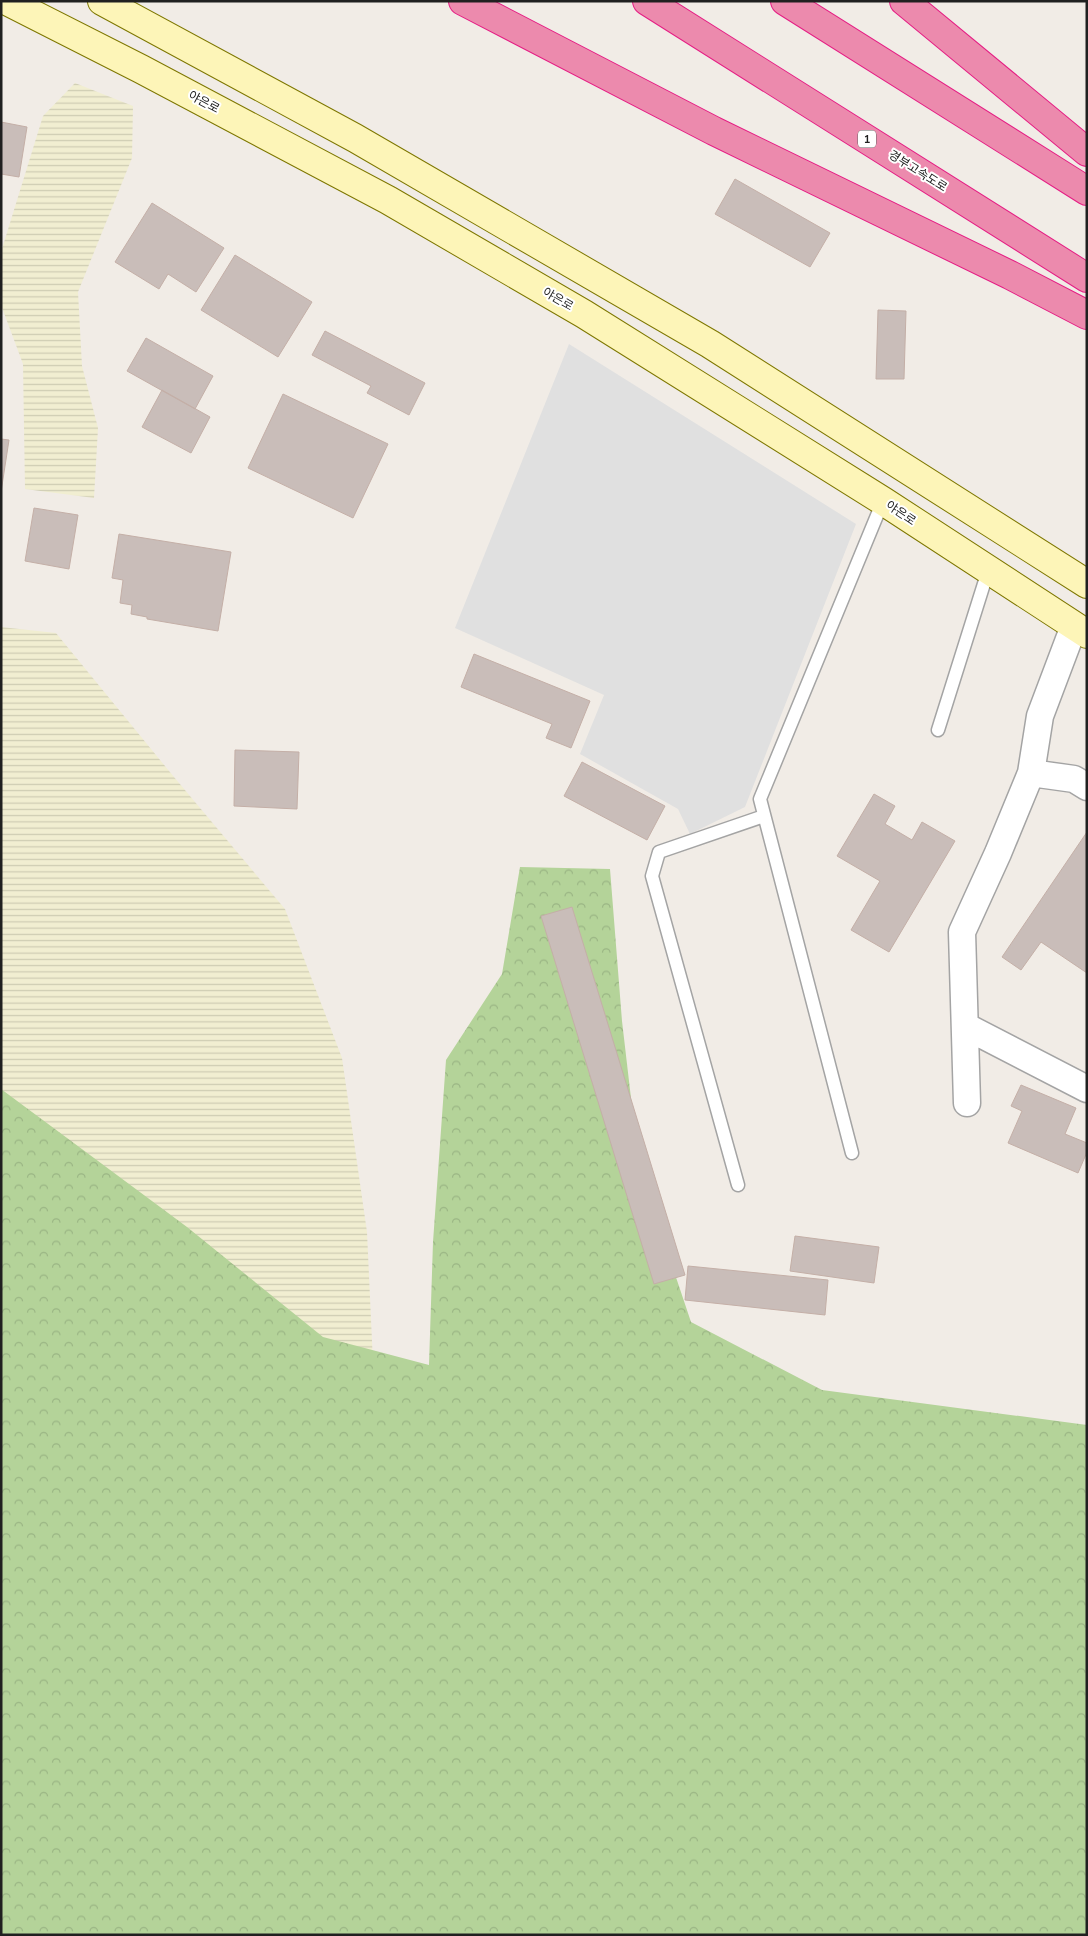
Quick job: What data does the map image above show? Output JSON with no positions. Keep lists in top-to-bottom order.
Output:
{
  "streets": {
    "highway": ["1", "경부고속도로"],
    "main road": ["야은로"]
  }
}
